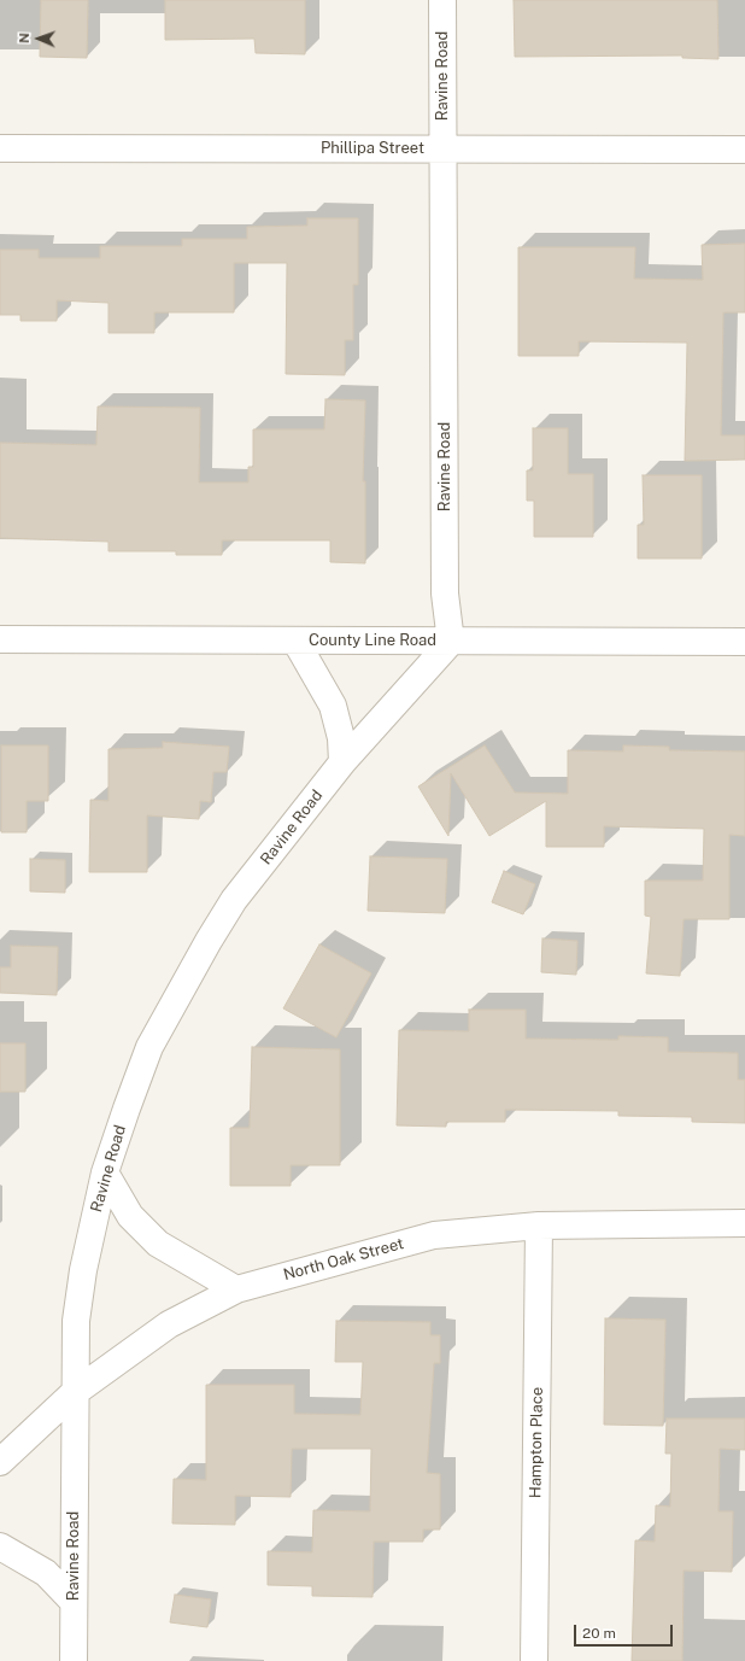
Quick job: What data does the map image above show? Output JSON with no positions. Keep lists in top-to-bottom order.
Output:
{
  "streets": {
    "street": [
      "Ravine Road",
      "Phillipa Street",
      "County Line Road",
      "North Oak Street",
      "Hampton Place"
    ]
  },
  "crossings": [
    ["Ravine Road", "Phillipa Street"],
    ["Ravine Road", "County Line Road"],
    ["Ravine Road", "North Oak Street"],
    ["North Oak Street", "Hampton Place"]
  ],
  "scale_bar": "20 m",
  "north": "left"
}
